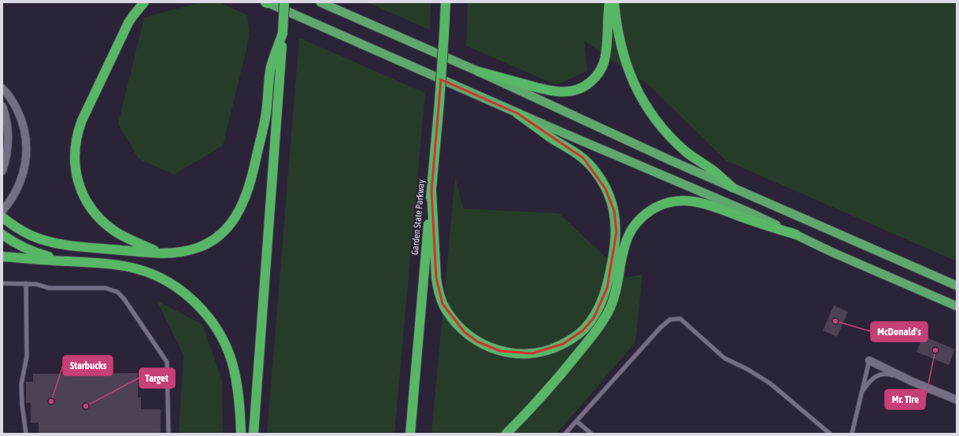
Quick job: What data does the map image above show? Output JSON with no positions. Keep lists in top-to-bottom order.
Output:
{
  "streets": {
    "highway": ["Garden State Parkway"]
  },
  "places": [
    "McDonald's",
    "Mr. Tire",
    "Starbucks",
    "Target"
  ]
}
